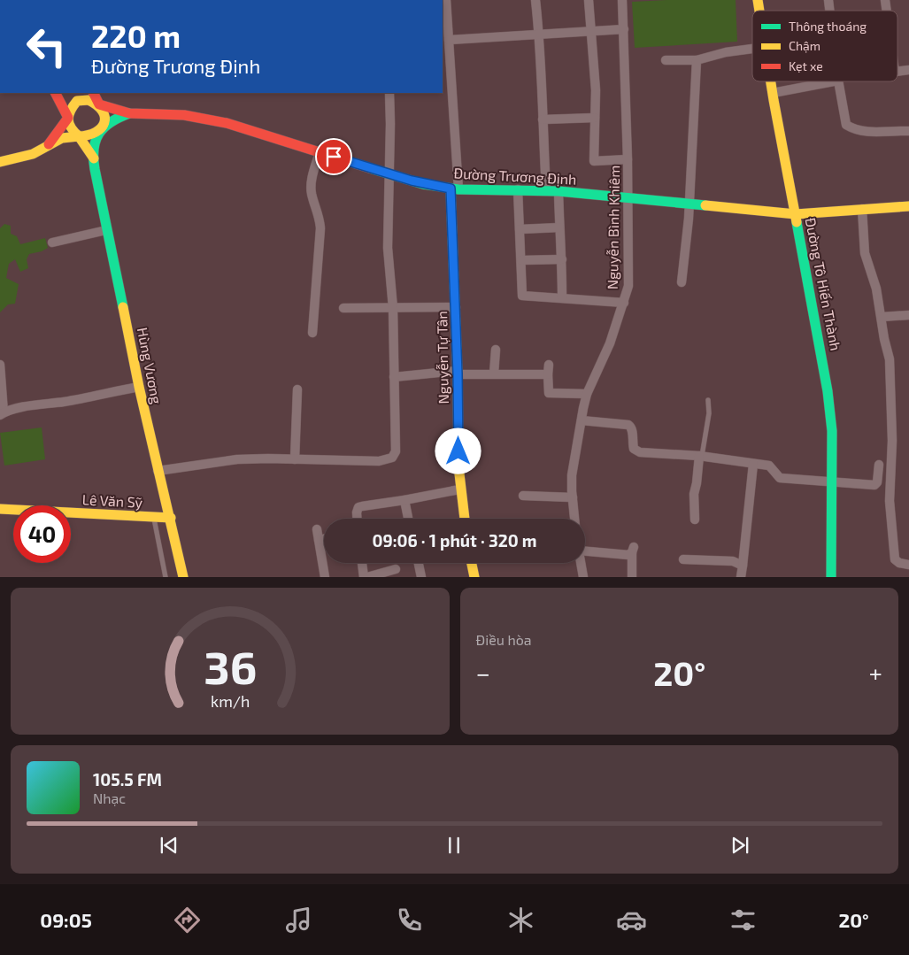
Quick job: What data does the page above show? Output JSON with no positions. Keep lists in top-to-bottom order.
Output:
{
  "streets": {
    "street": [
      "Đường Trương Định",
      "Nguyễn Bình Khiêm",
      "Đường Tô Hiến Thành",
      "Nguyễn Tự Tân",
      "Hùng Vương",
      "Lê Văn Sỹ"
    ]
  },
  "crossings": [
    ["Đường Trương Định", "Nguyễn Bình Khiêm"],
    ["Đường Trương Định", "Đường Tô Hiến Thành"],
    ["Đường Trương Định", "Nguyễn Tự Tân"],
    ["Hùng Vương", "Lê Văn Sỹ"]
  ],
  "legend": ["Thông thoáng", "Chậm", "Kẹt xe"],
  "page": {
    "turn": ["220 m", "Đường Trương Định"],
    "limit": "40",
    "trip": "09:06 · 1 phút · 320 m",
    "tile": "Điều hòa",
    "heat": ["−", "20°", "+"],
    "song": ["105.5 FM", "Nhạc"],
    "tabs": ["09:05", "20°"],
    "gauge": ["36", "km/h"]
  }
}
